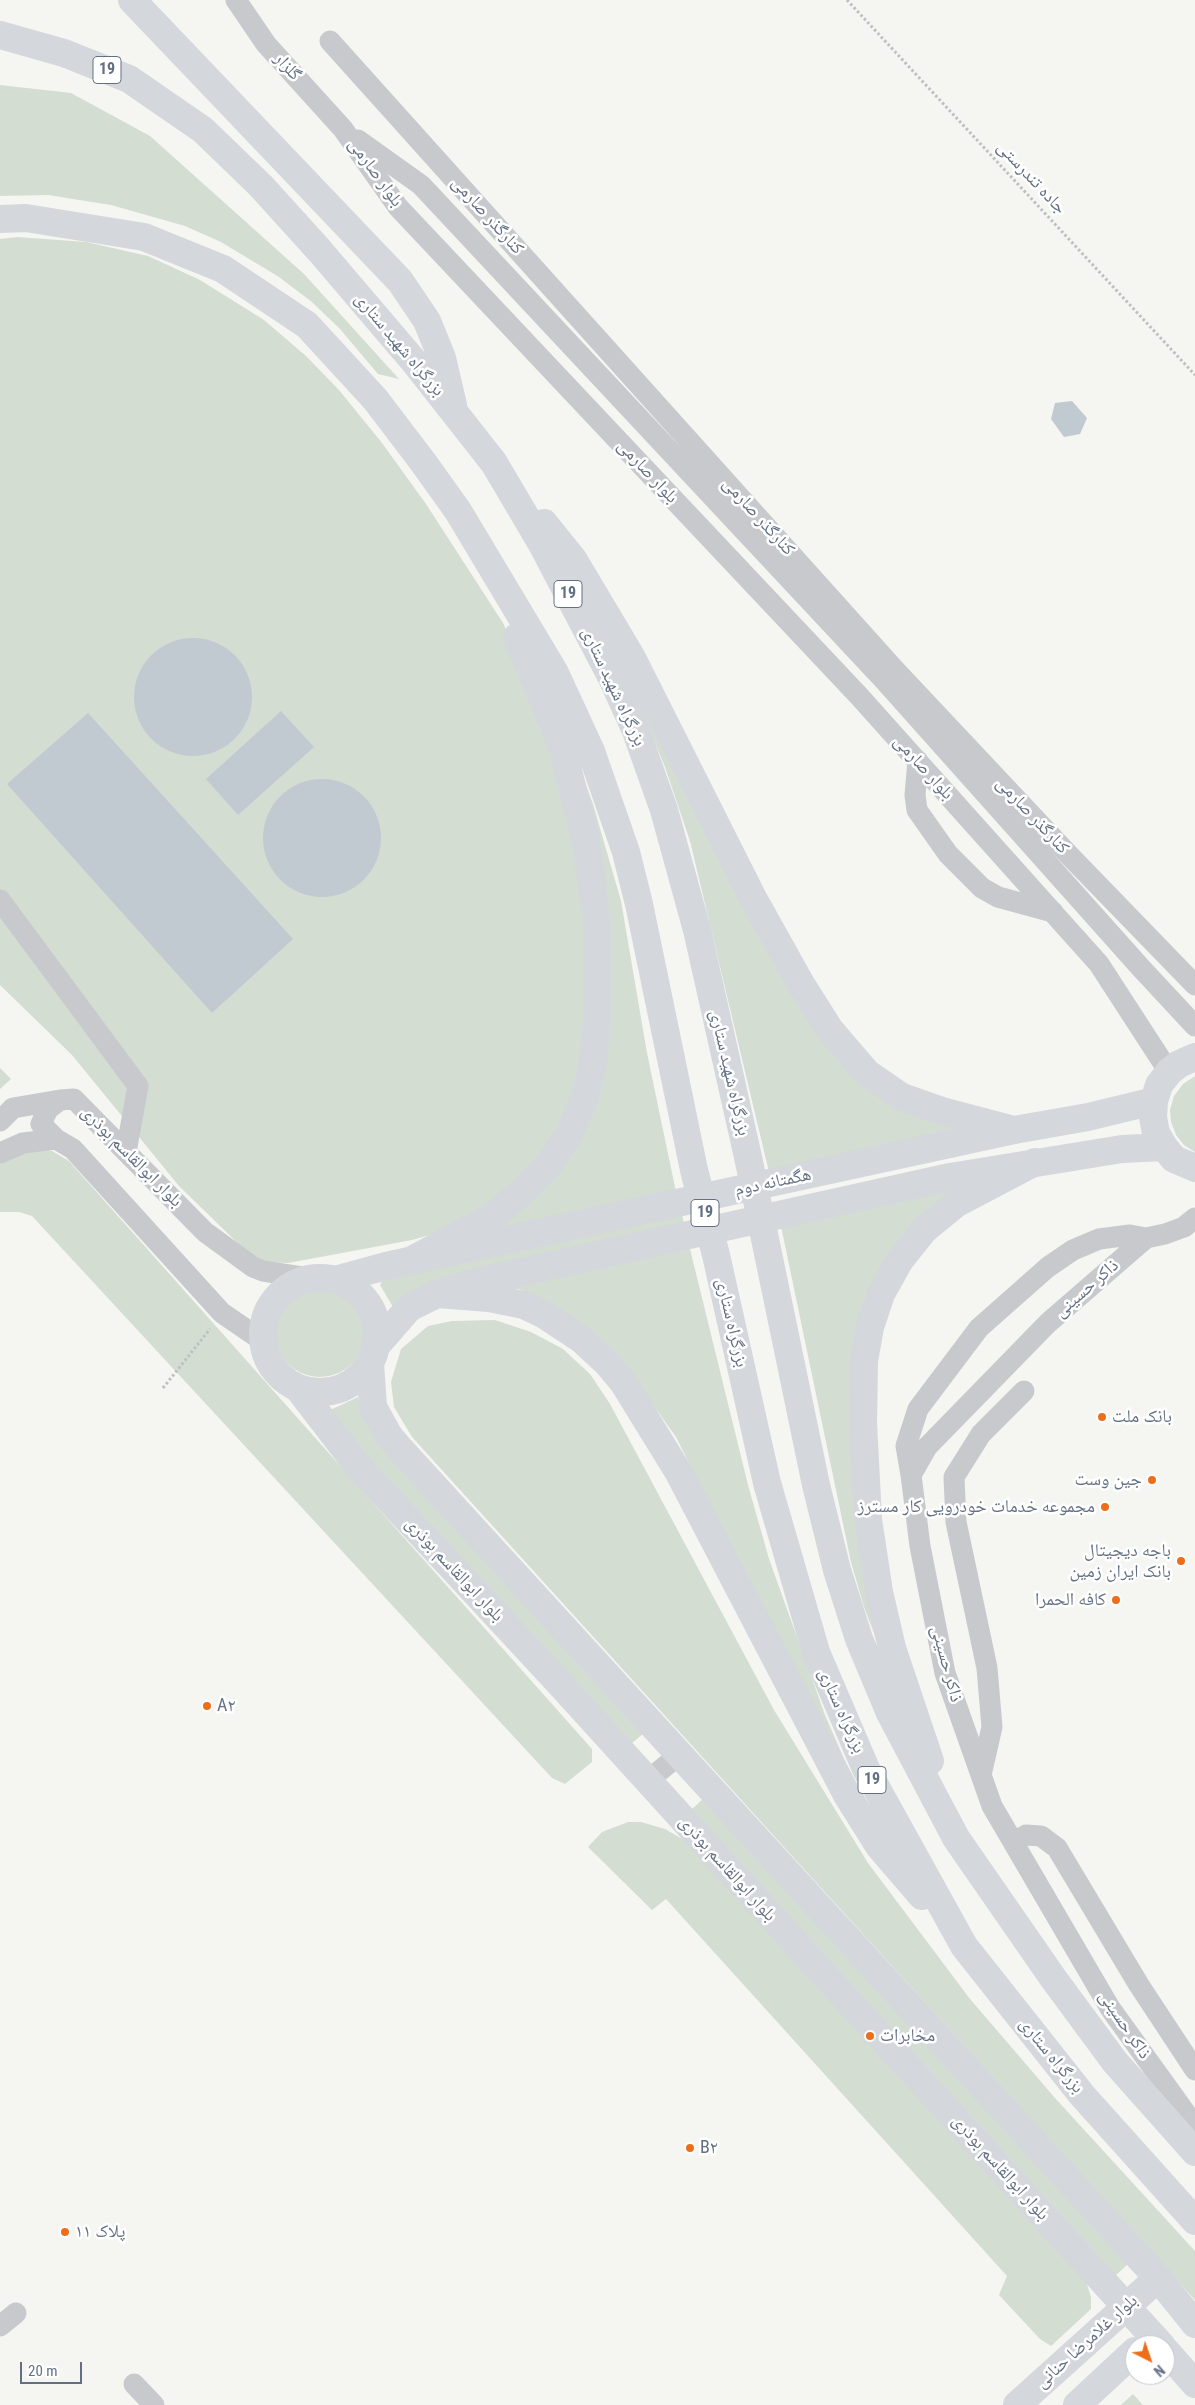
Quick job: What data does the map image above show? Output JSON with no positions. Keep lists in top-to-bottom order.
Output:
{
  "streets": {
    "main road": [
      "19",
      "بزرگراه شهید ستاری",
      "بلوار ابوالقاسم بوذری",
      "هگمتانه دوم",
      "بزرگراه ستاری",
      "بلوار غلامرضا حنانی"
    ],
    "street": [
      "گلزار",
      "بلوار صارمی",
      "کنارگذر صارمی",
      "ذاکر حسینی"
    ],
    "path": ["جاده تندرستی"]
  },
  "crossings": [
    ["گلزار", "بلوار صارمی"],
    ["19", "بزرگراه شهید ستاری"],
    ["19", "بزرگراه ستاری"],
    ["بلوار صارمی", "کنارگذر صارمی"],
    ["بلوار ابوالقاسم بوذری", "هگمتانه دوم"],
    ["بلوار ابوالقاسم بوذری", "بلوار غلامرضا حنانی"]
  ],
  "places": [
    "بانک ملت",
    "جین وست",
    "مجموعه خدمات خودرویی کار مسترز",
    "باجه دیجیتال بانک ایران زمین",
    "کافه الحمرا",
    "A۲",
    "مخابرات",
    "B۲",
    "پلاک ۱۱"
  ],
  "scale_bar": "20 m",
  "north": "bottom right"
}
